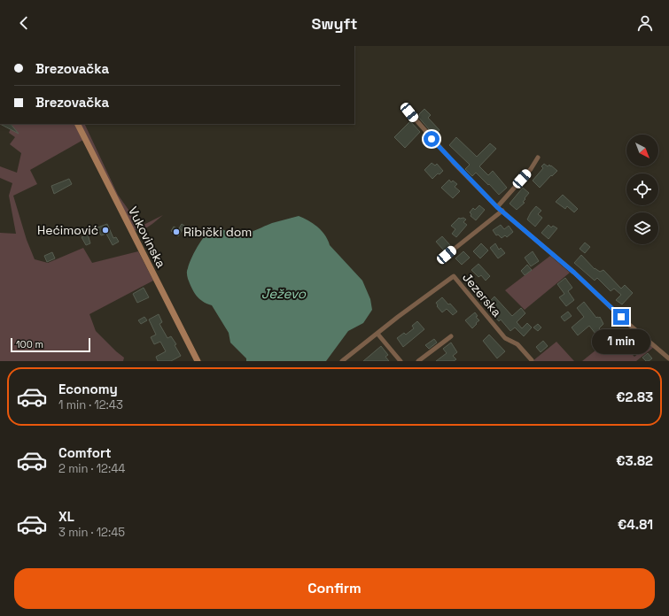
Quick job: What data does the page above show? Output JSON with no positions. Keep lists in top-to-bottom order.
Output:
{
  "streets": {
    "main road": ["Vukovinska"],
    "street": ["Jezerska"]
  },
  "water": ["Ježevo"],
  "places": ["Hećimović", "Ribički dom"],
  "scale_bar": "100 m",
  "north": "bottom right",
  "page": {
    "header": "Swyft",
    "banner": ["Brezovačka", "Brezovačka"],
    "bubble": "1 min",
    "scale": "100 m",
    "list": [
      {
        "name": "Economy",
        "note": "1 min · 12:43",
        "value": "€2.83"
      },
      {
        "name": "Comfort",
        "note": "2 min · 12:44",
        "value": "€3.82"
      },
      {
        "name": "XL",
        "note": "3 min · 12:45",
        "value": "€4.81"
      }
    ],
    "buttons": "Confirm"
  }
}
